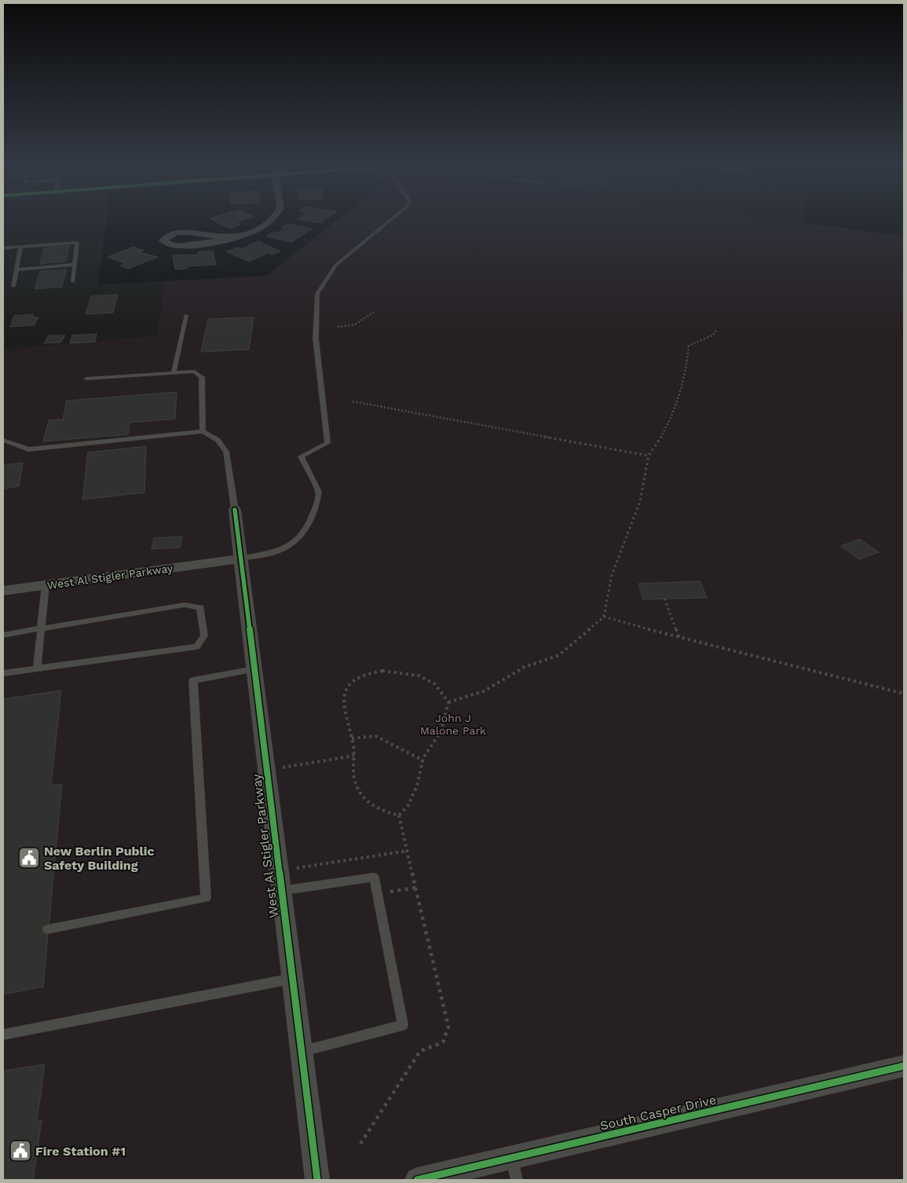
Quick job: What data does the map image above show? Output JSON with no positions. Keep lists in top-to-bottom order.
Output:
{
  "streets": {
    "street": ["West Al Stigler Parkway", "South Casper Drive"]
  },
  "parks": ["John J Malone Park"],
  "places": {
    "public building": ["New Berlin Public Safety Building", "Fire Station #1"]
  }
}
